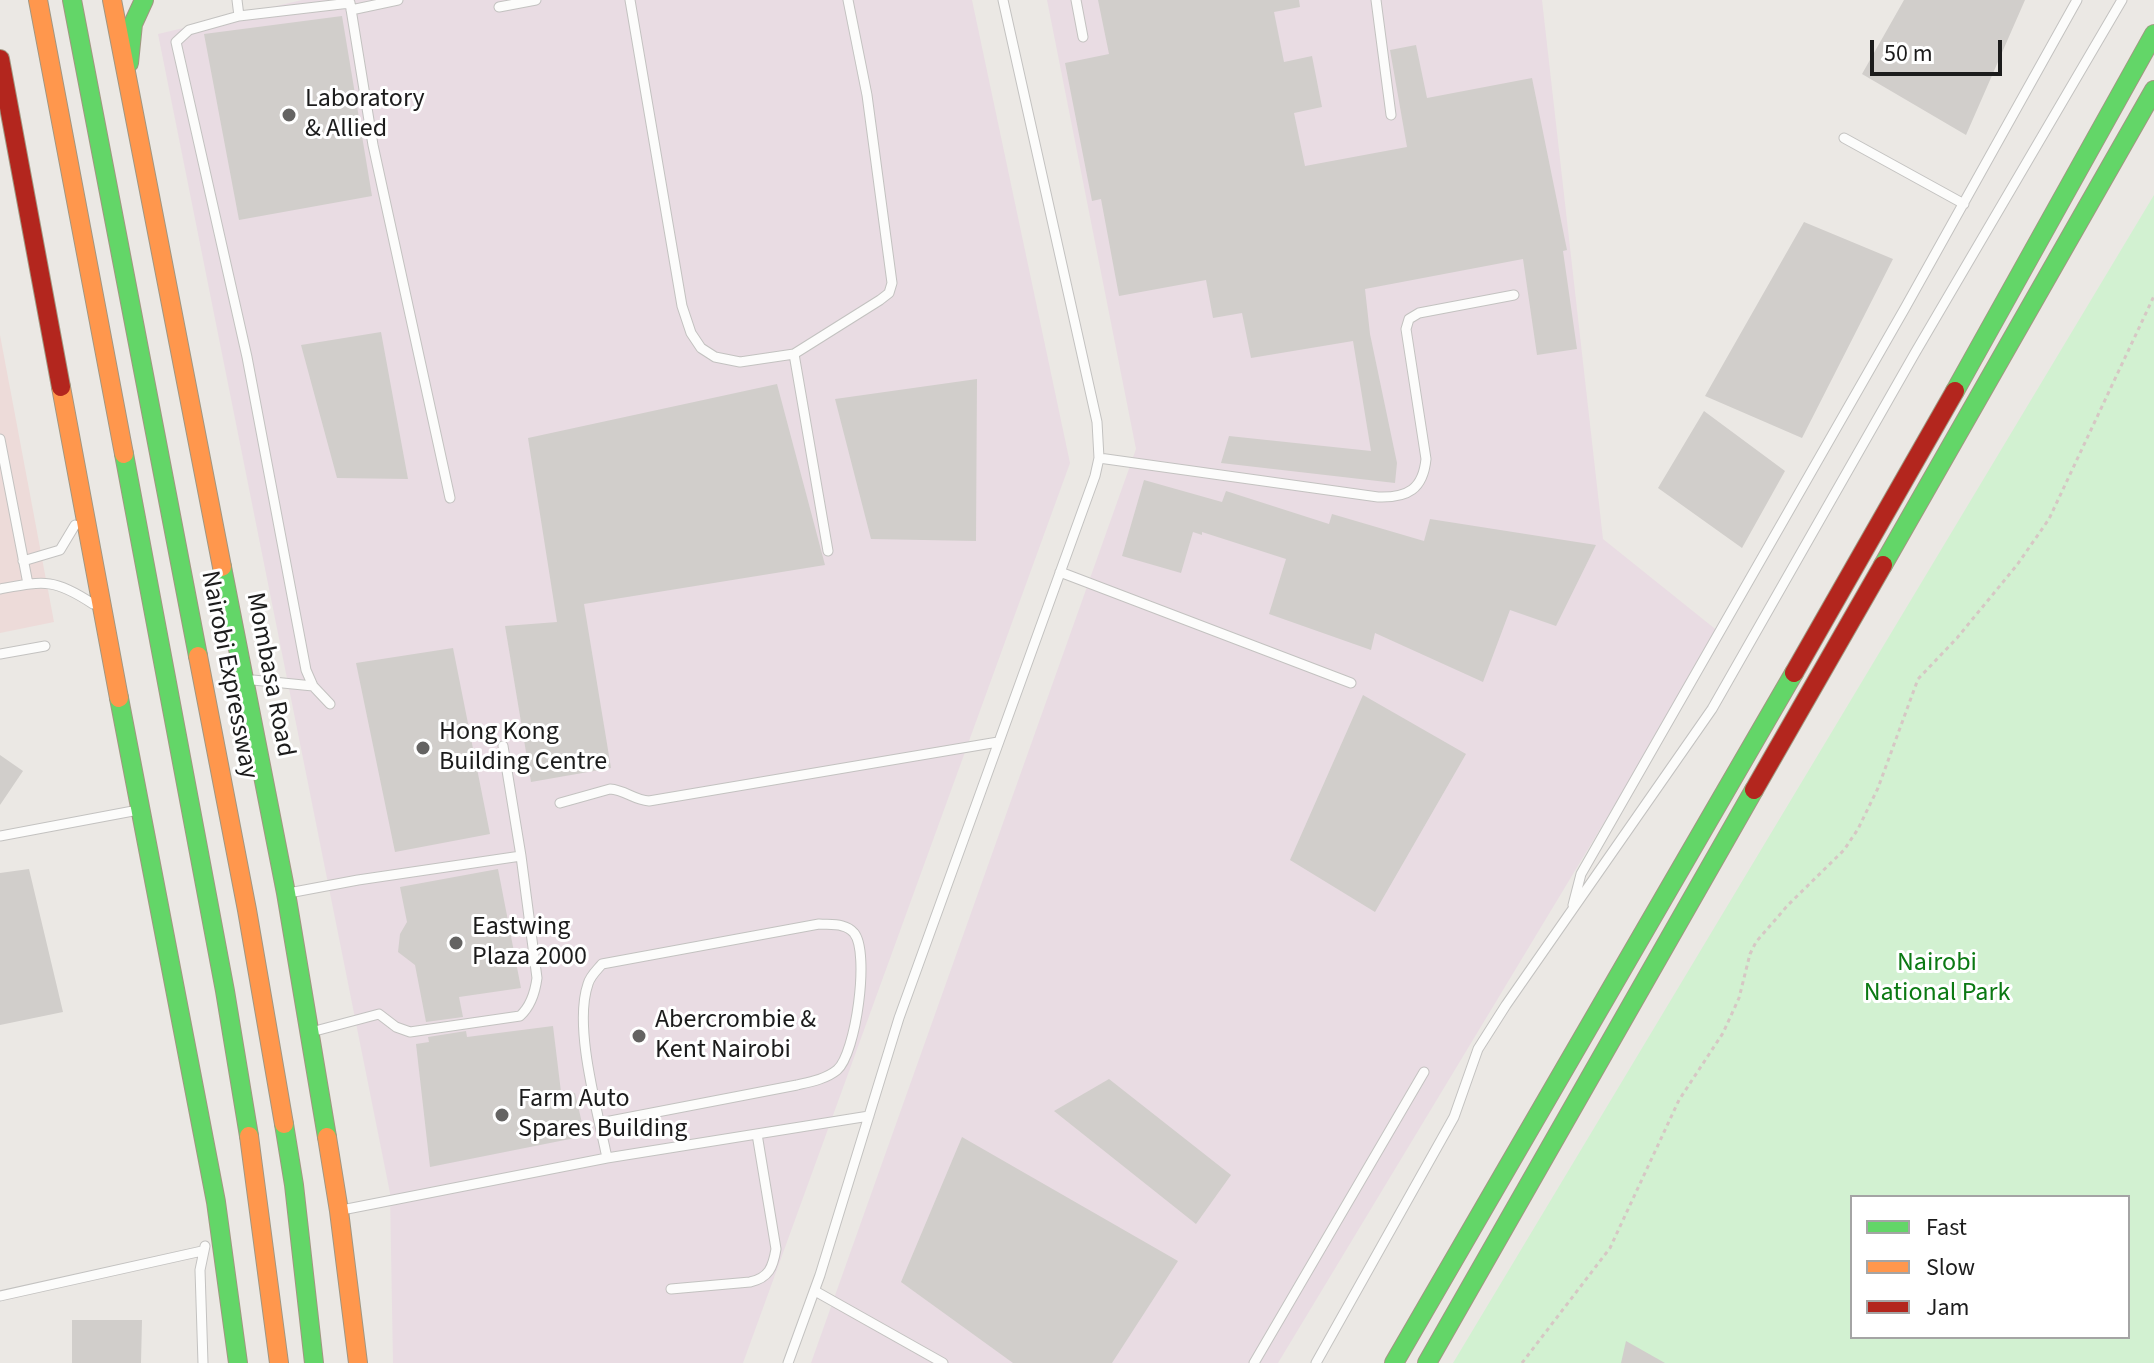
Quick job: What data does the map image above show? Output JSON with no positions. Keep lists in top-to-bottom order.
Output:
{
  "streets": {
    "main road": ["Nairobi Expressway", "Mombasa Road"]
  },
  "parks": ["Nairobi National Park"],
  "places": [
    "Laboratory & Allied",
    "Hong Kong Building Centre",
    "Eastwing Plaza 2000",
    "Abercrombie & Kent Nairobi",
    "Farm Auto Spares Building"
  ],
  "legend": ["Fast", "Slow", "Jam"],
  "scale_bar": "50 m"
}
